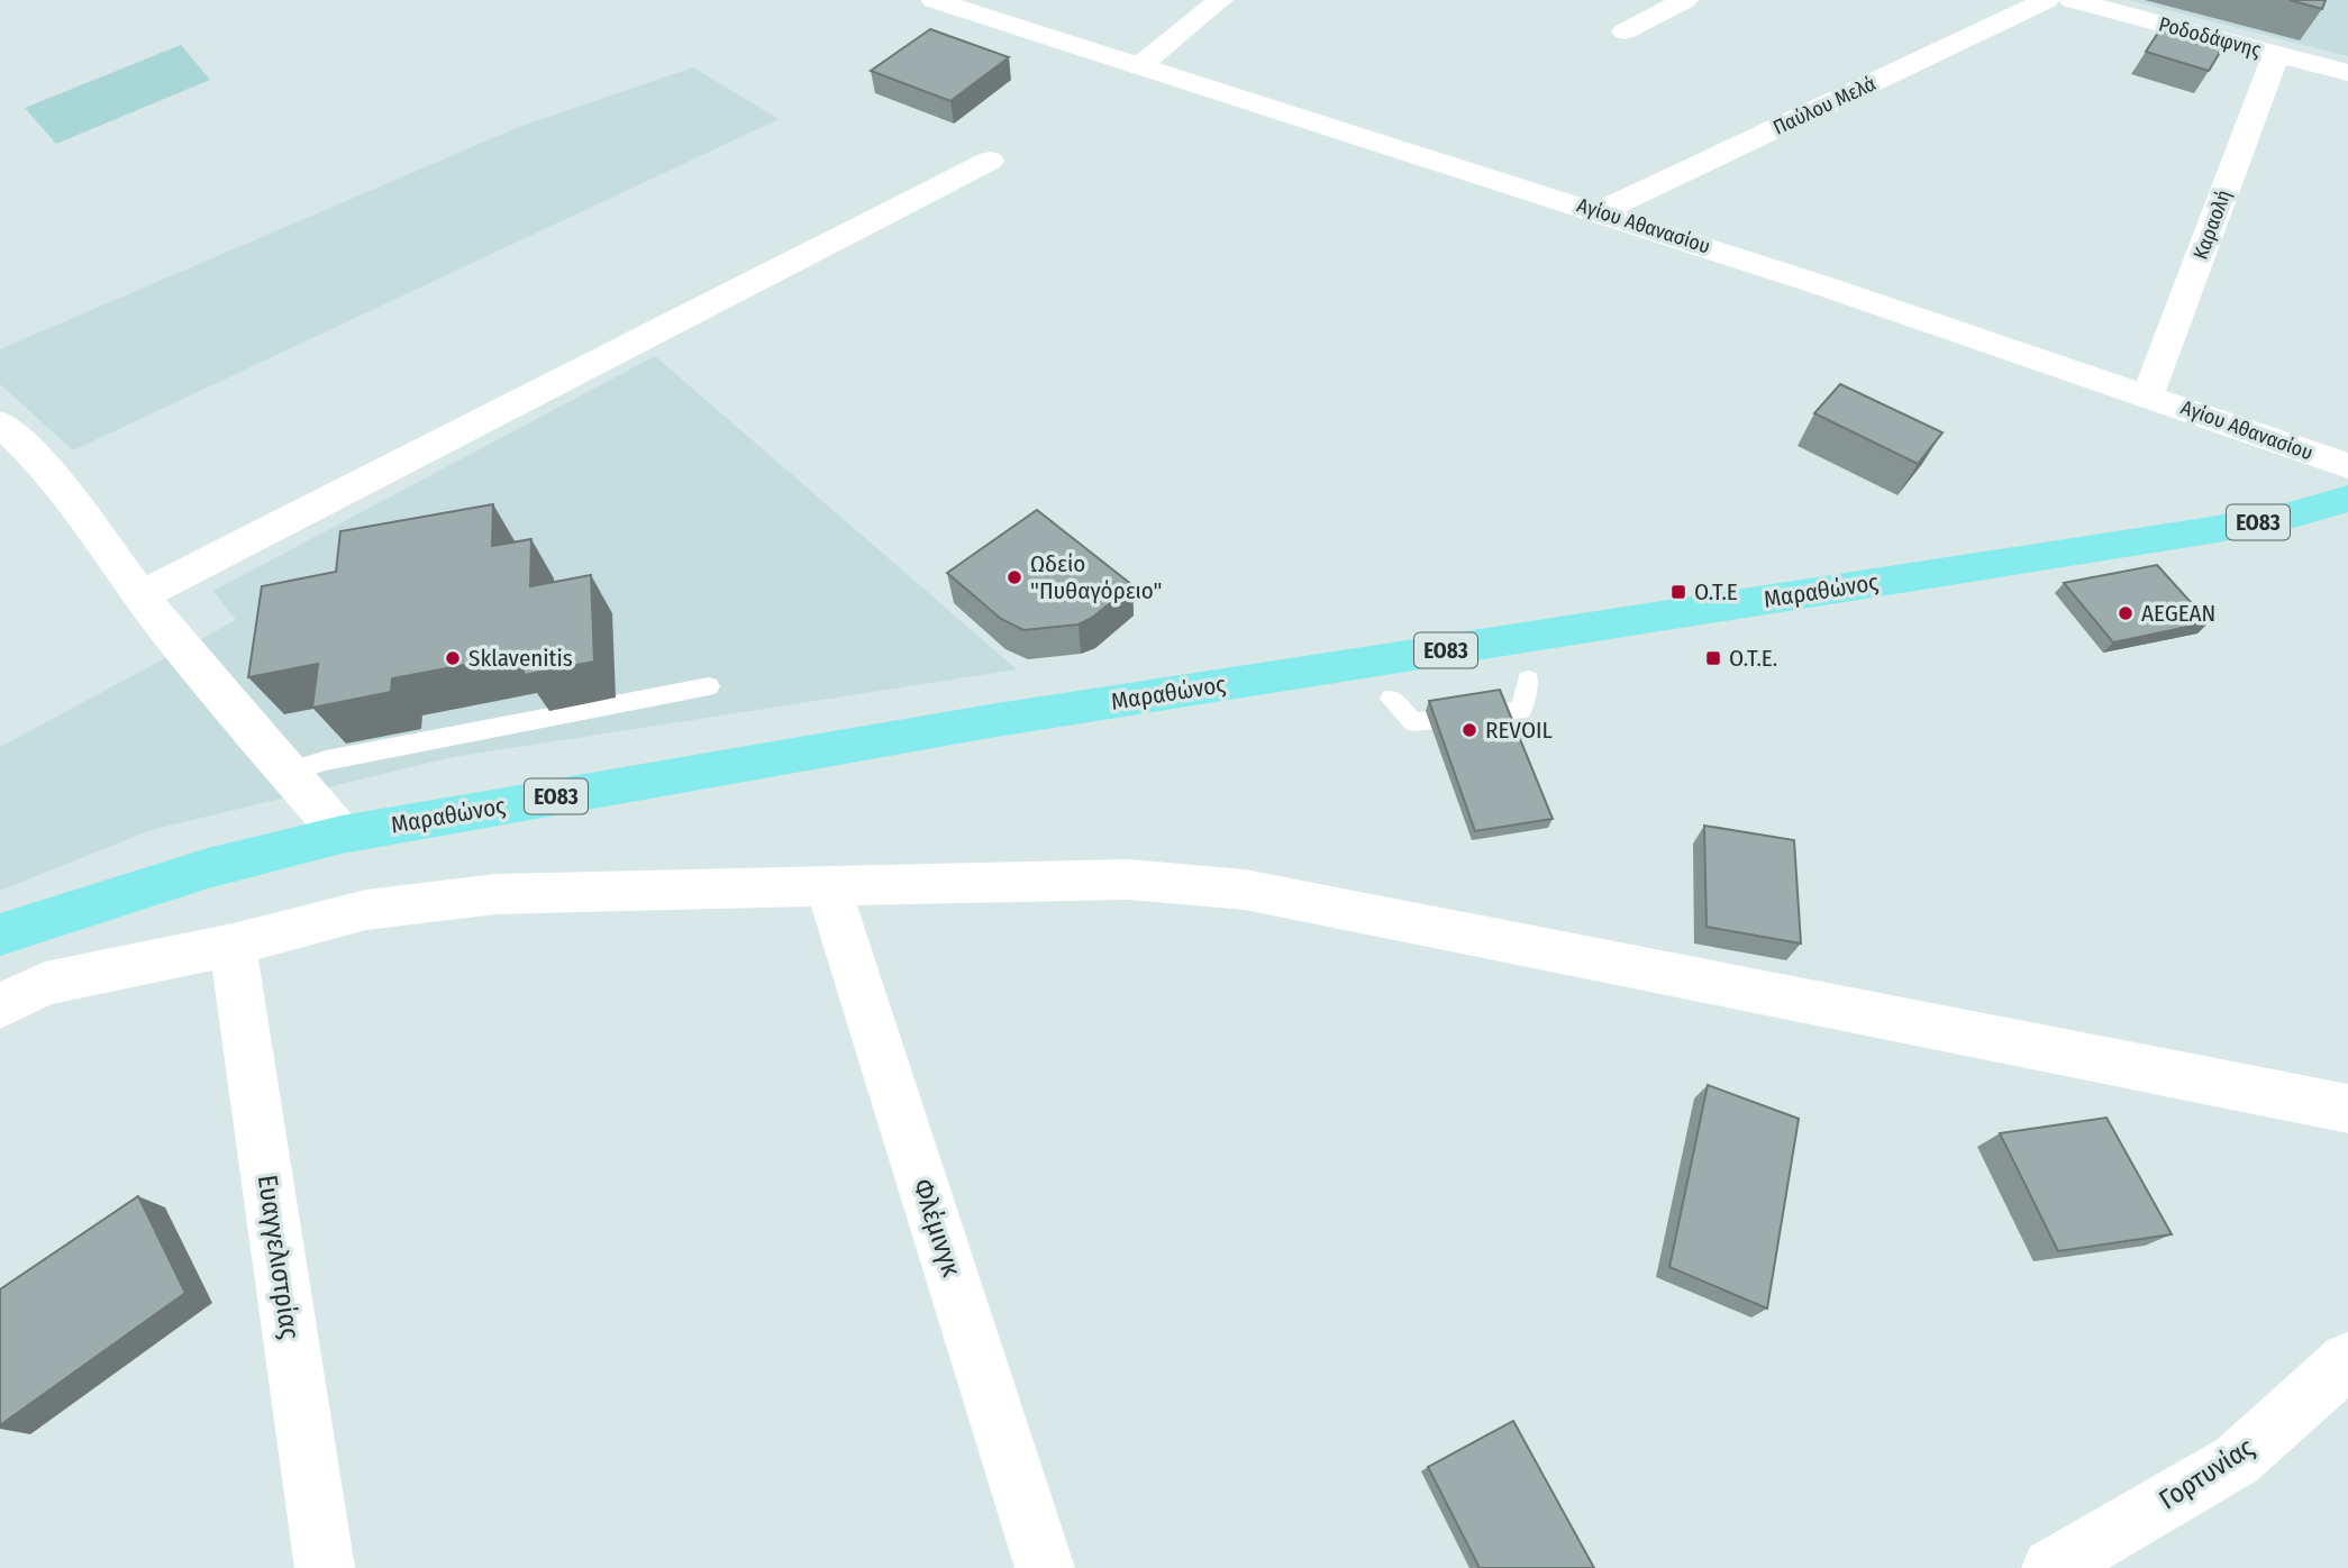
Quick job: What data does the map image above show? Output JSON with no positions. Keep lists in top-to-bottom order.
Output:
{
  "streets": {
    "main road": ["ΕΟ83", "Μαραθώνος"],
    "street": [
      "Ροδοδάφνης",
      "Παύλου Μελά",
      "Καραολή",
      "Αγίου Αθανασίου",
      "Φλέμινγκ",
      "Ευαγγελιστρίας",
      "Γορτυνίας"
    ]
  },
  "crossings": [
    ["Ροδοδάφνης", "Καραολή"],
    ["Παύλου Μελά", "Αγίου Αθανασίου"],
    ["Καραολή", "Αγίου Αθανασίου"]
  ],
  "places": {
    "other": [
      "Ωδείο \"Πυθαγόρειο\"",
      "AEGEAN",
      "Sklavenitis",
      "REVOIL"
    ],
    "transit": ["Ο.Τ.Ε", "Ο.Τ.Ε."]
  }
}
